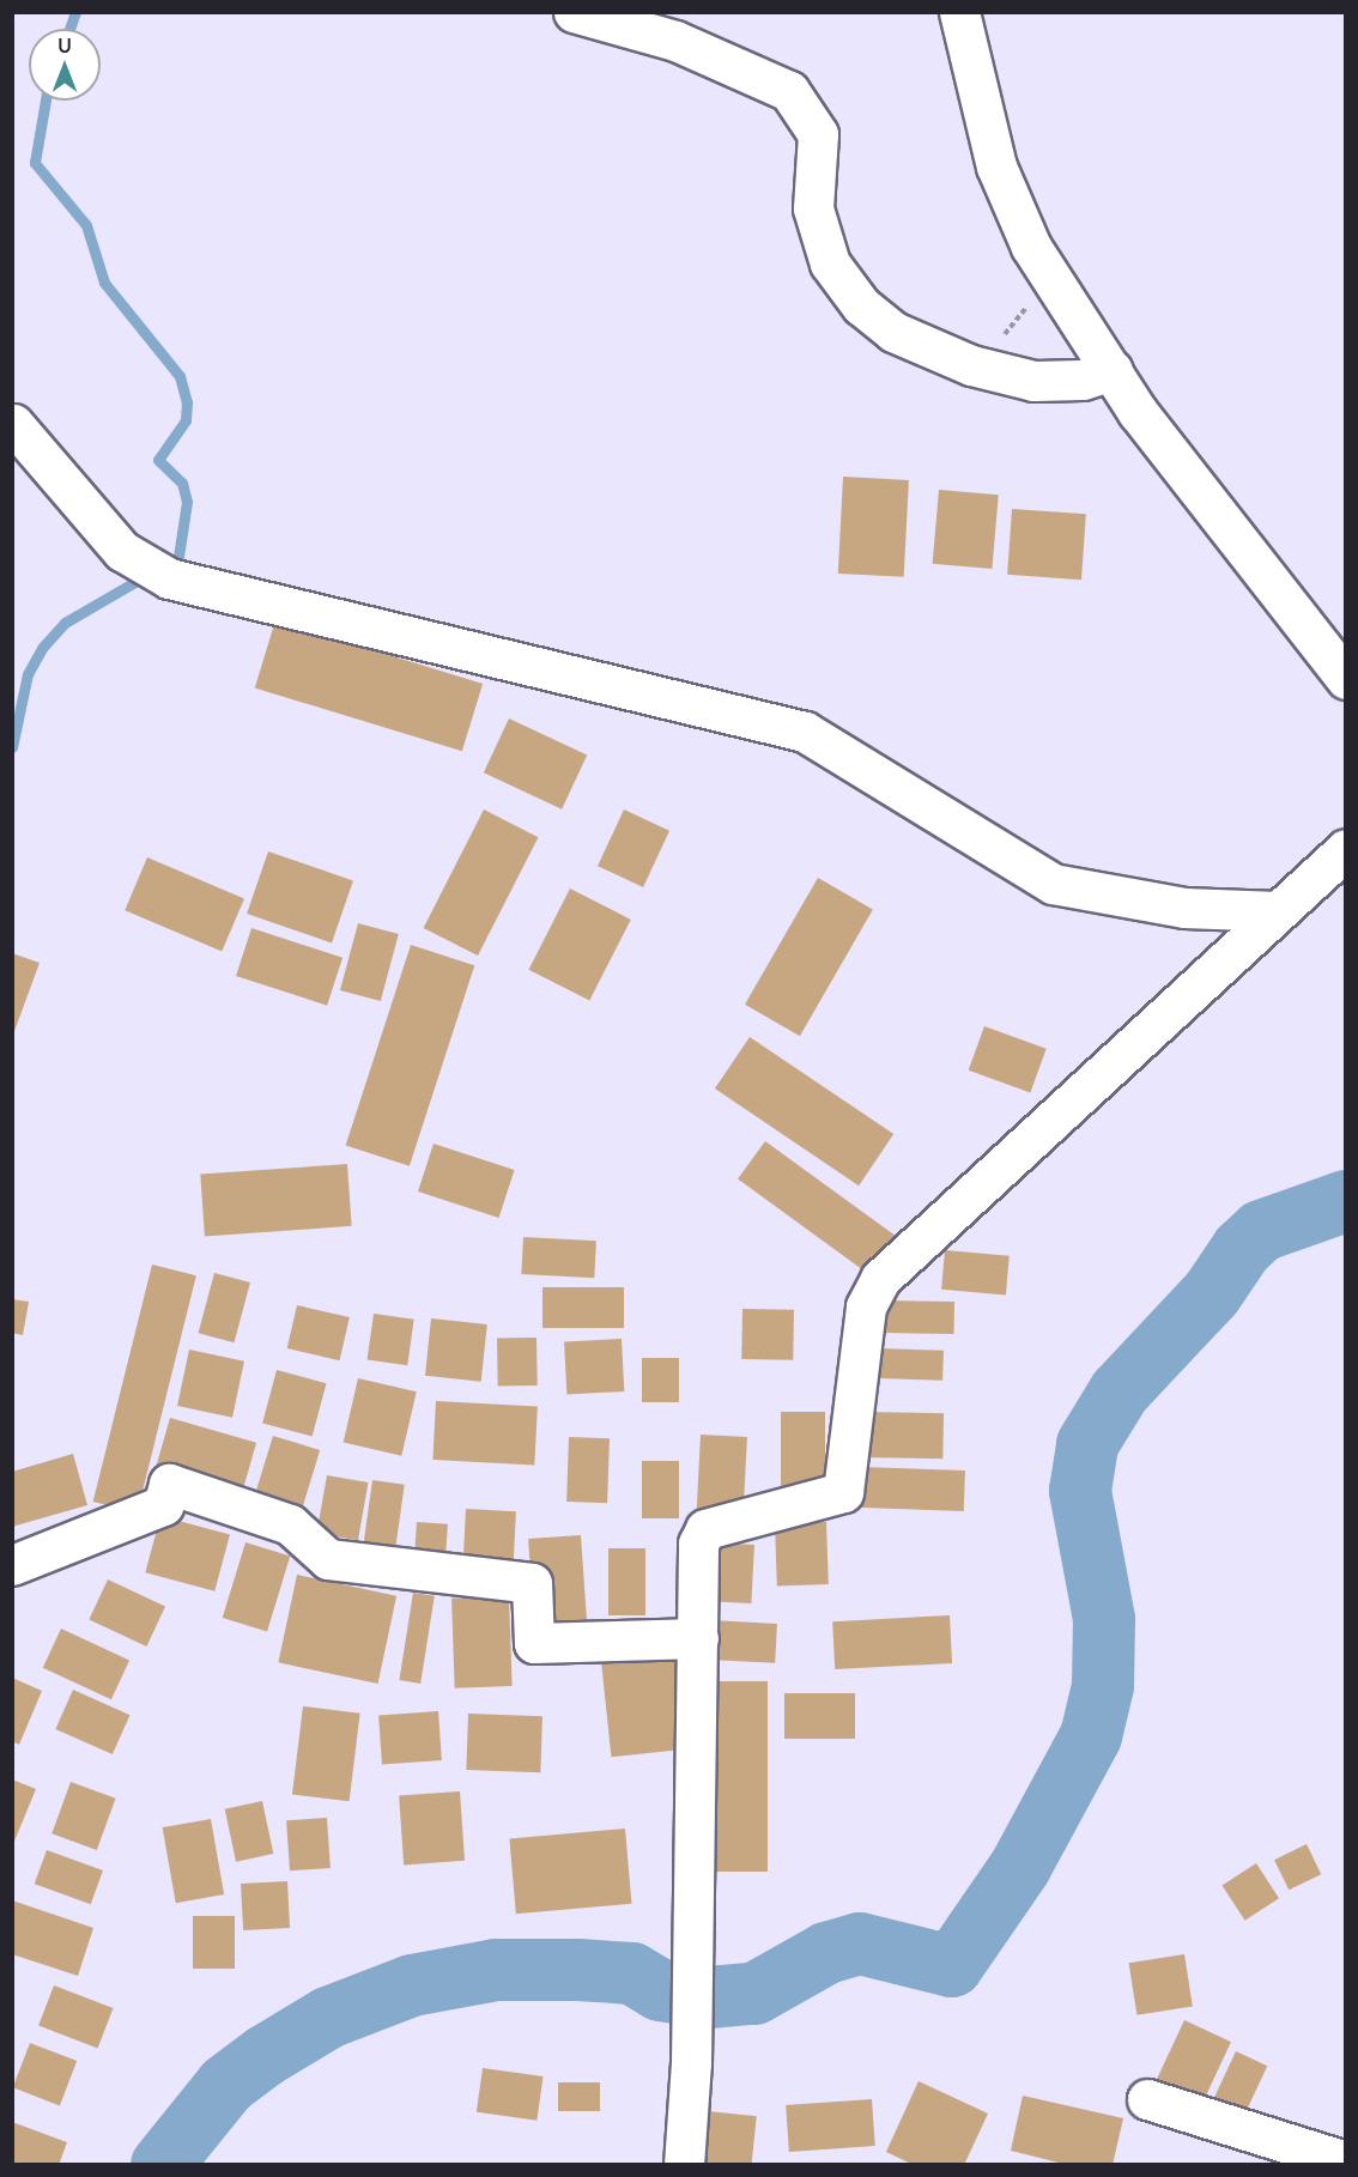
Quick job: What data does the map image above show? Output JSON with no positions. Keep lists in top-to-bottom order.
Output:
{
  "north": "top"
}
